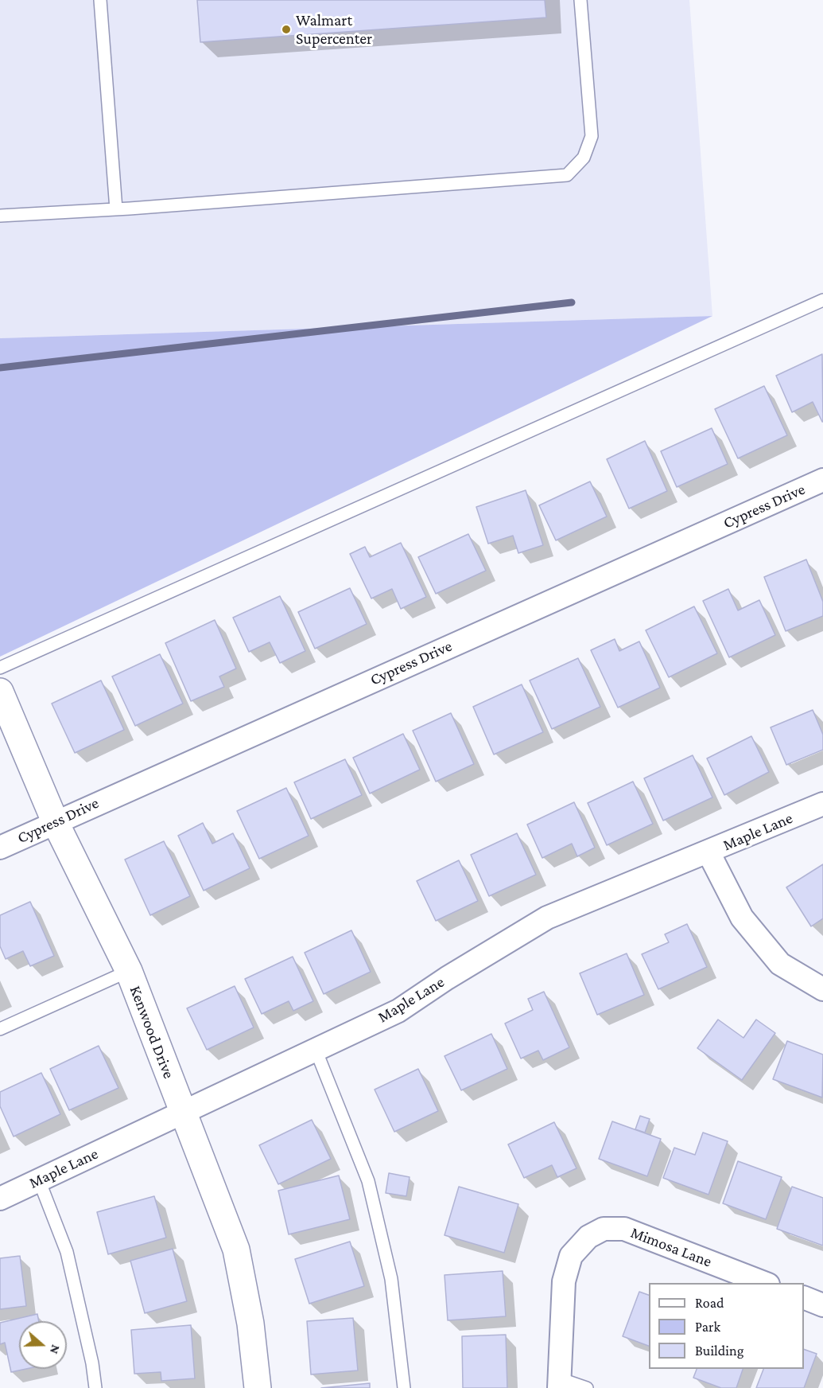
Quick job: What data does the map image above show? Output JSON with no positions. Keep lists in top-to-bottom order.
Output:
{
  "streets": {
    "street": [
      "Cypress Drive",
      "Maple Lane",
      "Kenwood Drive",
      "Mimosa Lane"
    ]
  },
  "crossings": [
    ["Cypress Drive", "Kenwood Drive"],
    ["Maple Lane", "Kenwood Drive"]
  ],
  "places": ["Walmart Supercenter"],
  "legend": ["Road", "Park", "Building"],
  "north": "right"
}
